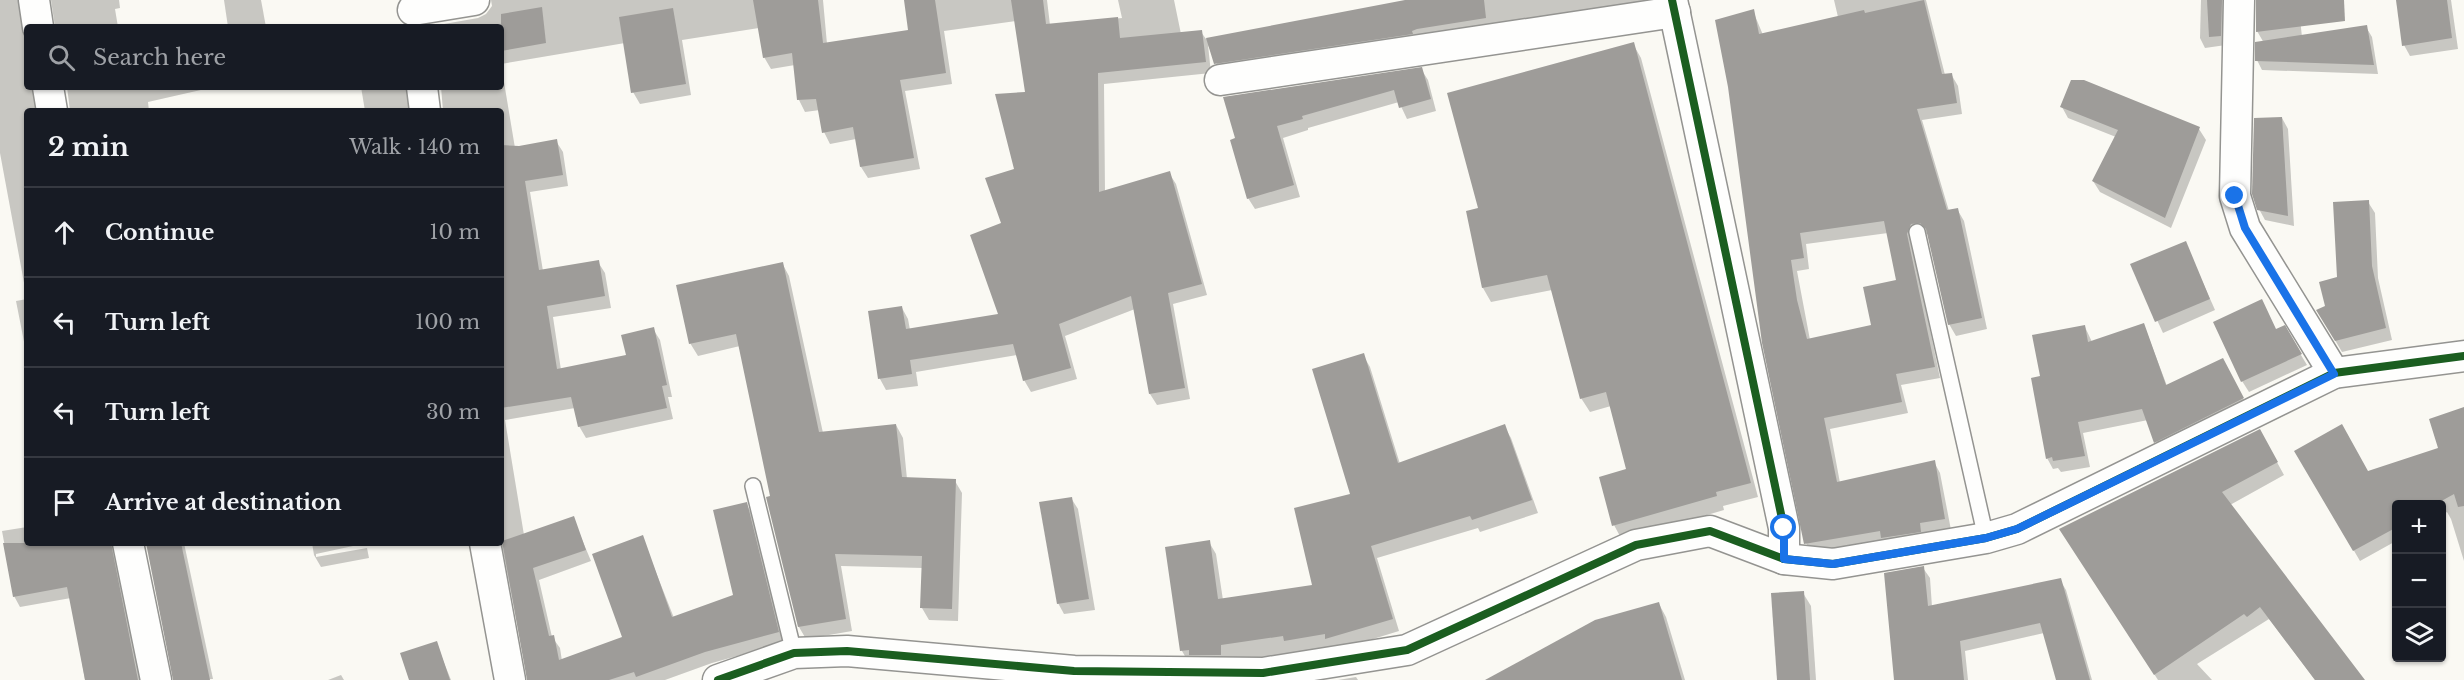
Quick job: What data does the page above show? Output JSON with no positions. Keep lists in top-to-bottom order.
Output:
{
  "page": {
    "search": "Search here",
    "heading": ["2 min", "Walk · 140 m"],
    "list": [
      ["Continue", "10 m"],
      ["Turn left", "100 m"],
      ["Turn left", "30 m"],
      "Arrive at destination"
    ],
    "map_buttons": ["+", "−"]
  }
}
